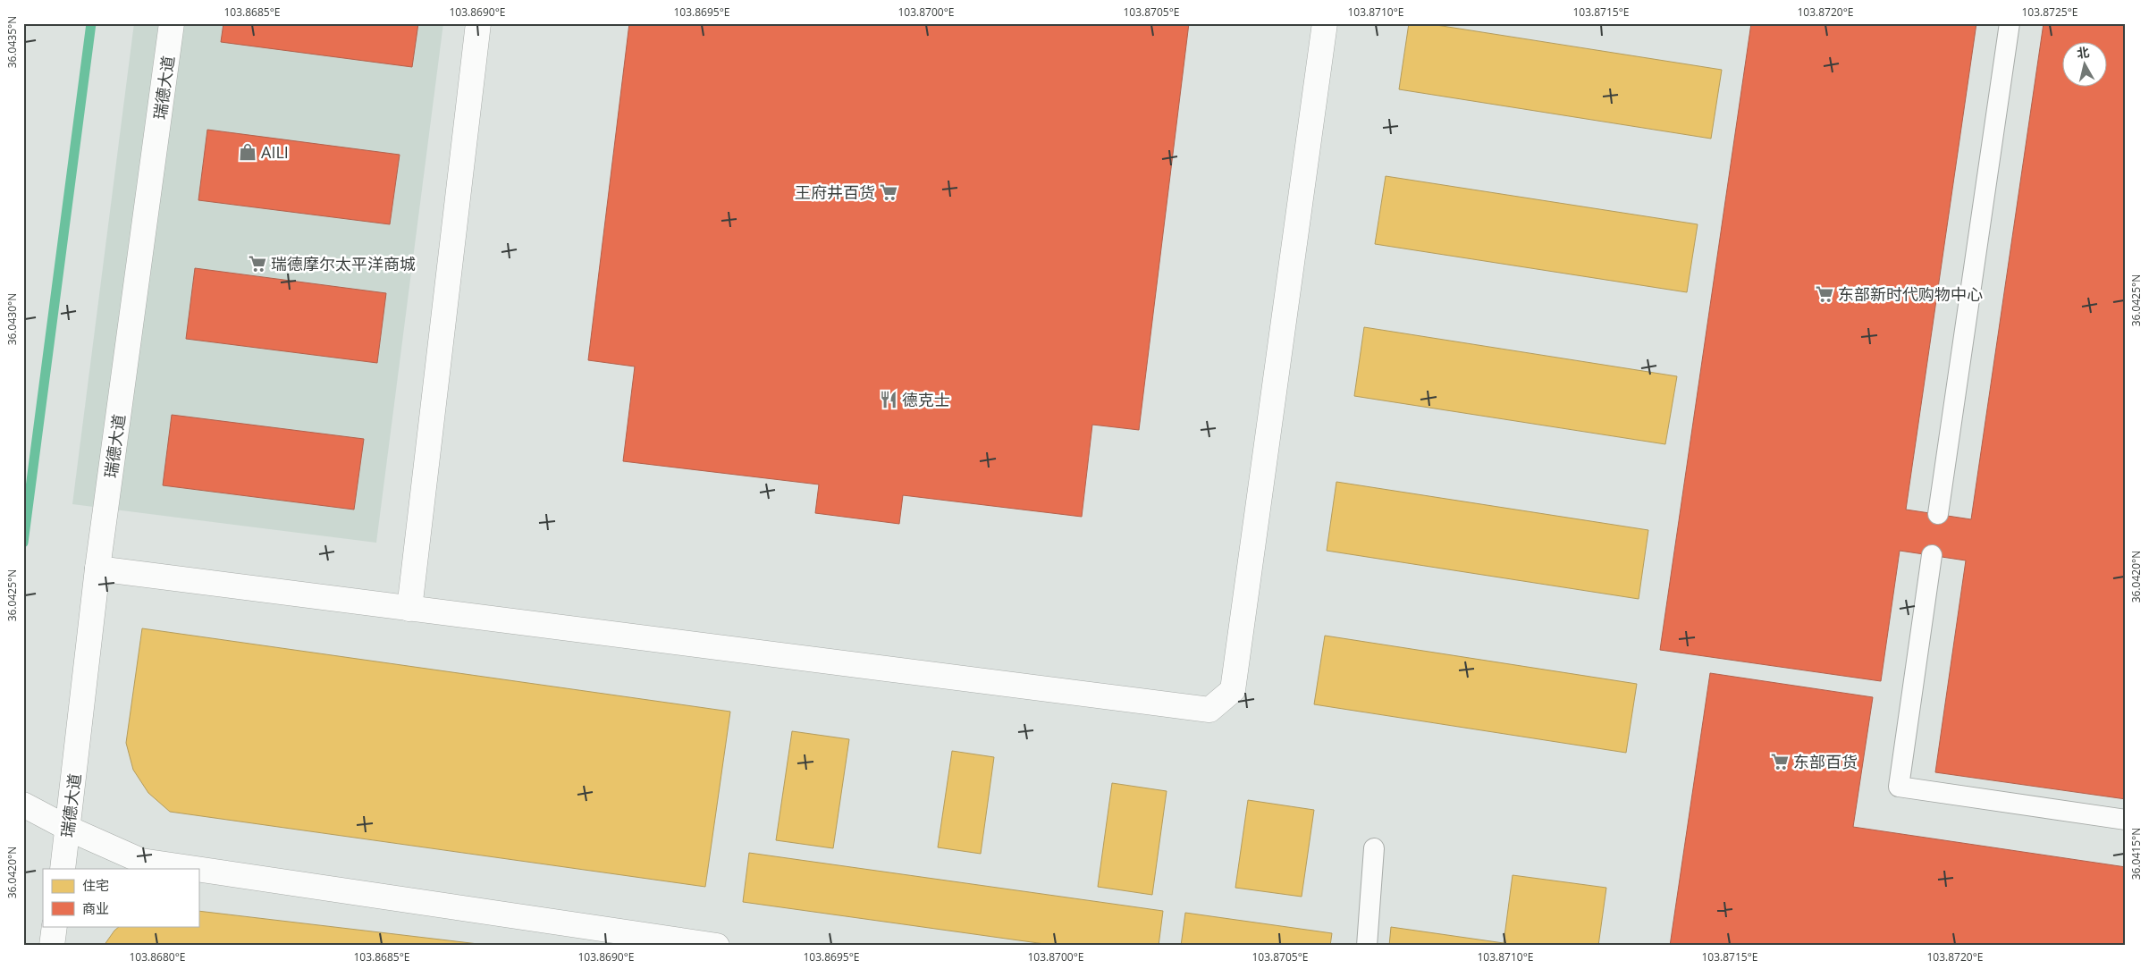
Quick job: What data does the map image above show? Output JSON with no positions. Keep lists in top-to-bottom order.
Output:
{
  "streets": {
    "street": ["瑞德大道"]
  },
  "places": {
    "shop": ["AILI"],
    "supermarket": [
      "王府井百货",
      "瑞德摩尔太平洋商城",
      "东部新时代购物中心",
      "东部百货"
    ],
    "restaurant": ["德克士"]
  },
  "legend": ["住宅", "商业"],
  "north": "top",
  "coordinates": [
    "103.8685°E",
    "103.8690°E",
    "103.8695°E",
    "103.8700°E",
    "103.8705°E",
    "103.8710°E",
    "103.8715°E",
    "103.8720°E",
    "103.8725°E",
    "36.0435°N",
    "36.0425°N",
    "36.0430°N",
    "36.0420°N",
    "36.0415°N",
    "103.8680°E"
  ]
}
